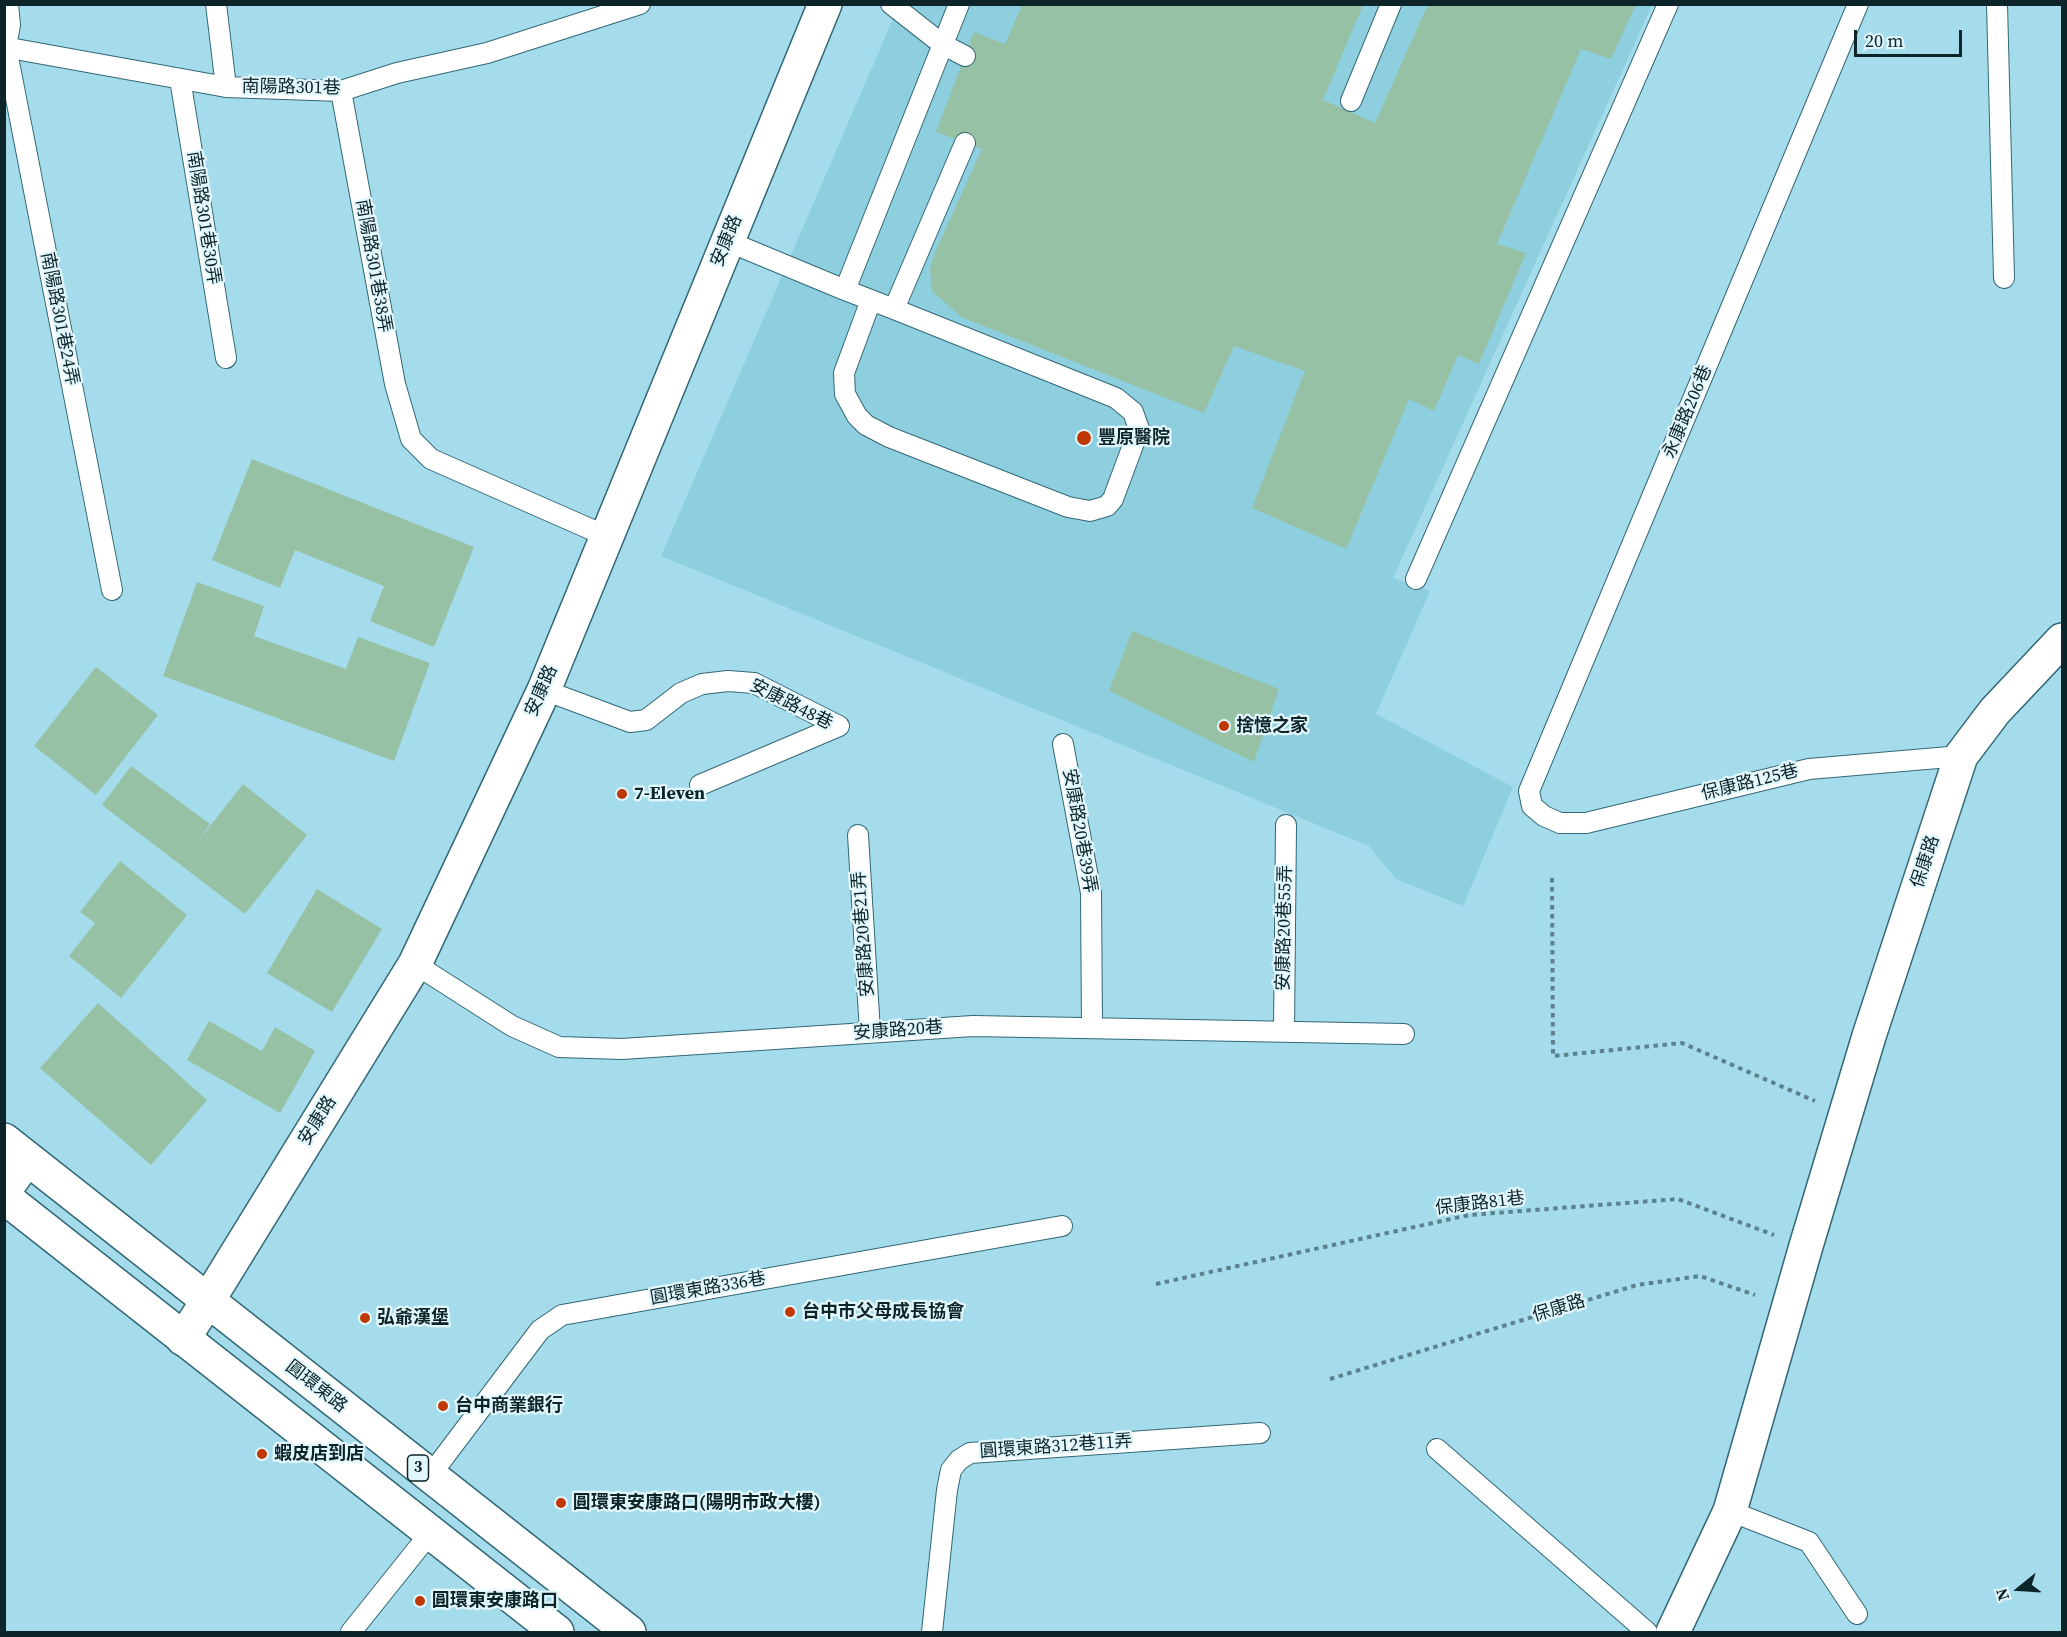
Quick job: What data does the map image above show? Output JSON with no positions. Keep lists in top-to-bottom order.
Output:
{
  "streets": {
    "street": [
      "安康路",
      "保康路",
      "圓環東路",
      "3"
    ],
    "lane": [
      "南陽路301巷",
      "南陽路301巷30弄",
      "南陽路301巷38弄",
      "南陽路301巷24弄",
      "永康路206巷",
      "安康路48巷",
      "保康路125巷",
      "安康路20巷39弄",
      "安康路20巷55弄",
      "安康路20巷21弄",
      "安康路20巷",
      "圓環東路336巷",
      "圓環東路312巷11弄"
    ],
    "path": ["保康路81巷"]
  },
  "crossings": [
    ["南陽路301巷", "南陽路301巷30弄"],
    ["南陽路301巷", "南陽路301巷38弄"],
    ["南陽路301巷", "南陽路301巷24弄"],
    ["安康路", "南陽路301巷38弄"],
    ["安康路", "安康路48巷"],
    ["安康路", "安康路20巷"],
    ["安康路", "圓環東路"],
    ["安康路", "3"],
    ["永康路206巷", "保康路125巷"],
    ["保康路125巷", "保康路"],
    ["安康路20巷39弄", "安康路20巷"],
    ["保康路", "保康路81巷"],
    ["安康路20巷55弄", "安康路20巷"],
    ["安康路20巷21弄", "安康路20巷"],
    ["圓環東路336巷", "圓環東路"]
  ],
  "places": [
    "豐原醫院",
    "捨憶之家",
    "7-Eleven",
    "台中市父母成長協會",
    "弘爺漢堡",
    "台中商業銀行",
    "蝦皮店到店",
    "圓環東安康路口(陽明市政大樓)",
    "圓環東安康路口"
  ],
  "scale_bar": "20 m",
  "north": "left"
}
